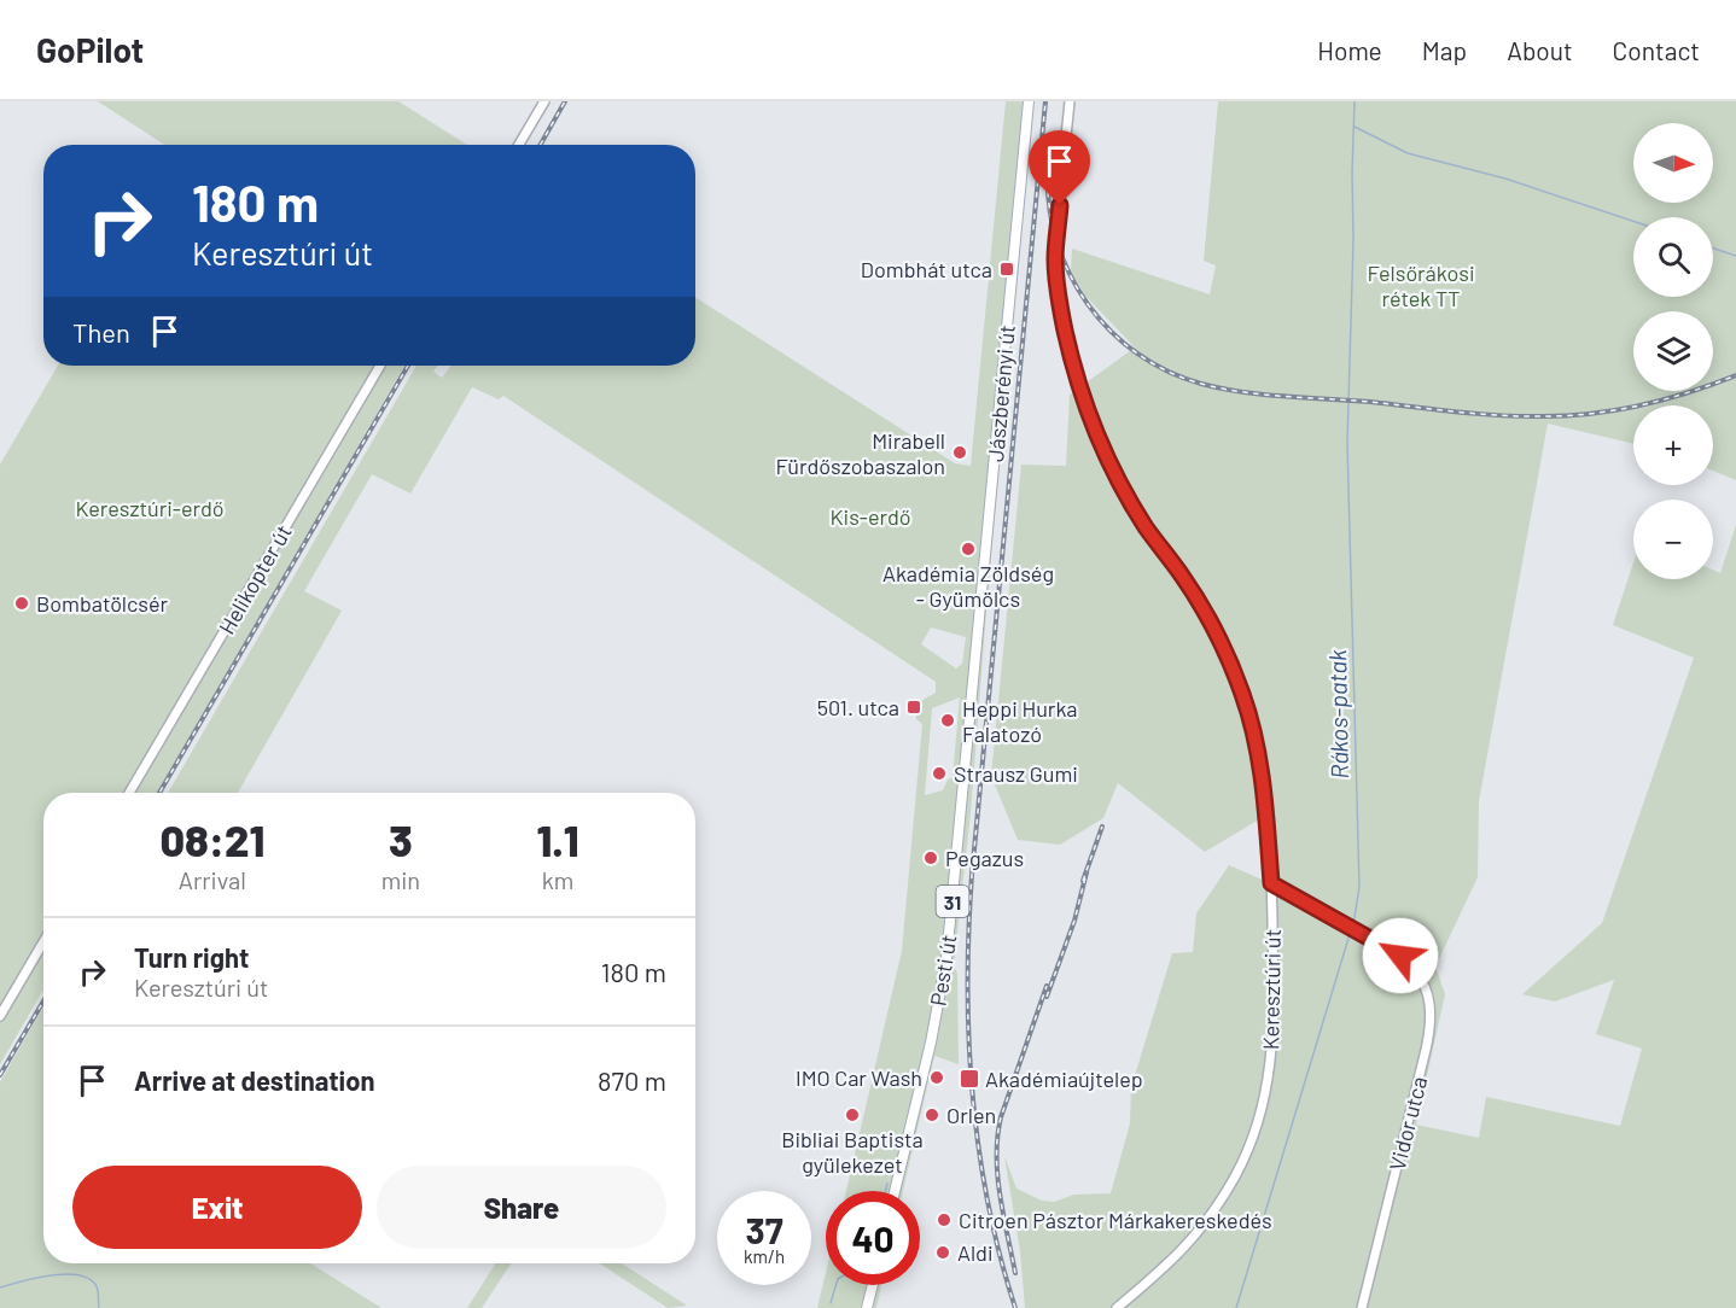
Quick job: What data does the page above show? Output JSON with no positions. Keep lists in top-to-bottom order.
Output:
{
  "streets": {
    "main road": [
      "Jászberényi út",
      "Helikopter út",
      "31",
      "Pesti út",
      "Keresztúri út",
      "Vidor utca"
    ]
  },
  "crossings": [
    ["Jászberényi út", "Pesti út"],
    ["Keresztúri út", "Vidor utca"]
  ],
  "water": ["Rákos-patak"],
  "parks": ["Felsőrákosi rétek TT", "Keresztúri-erdő", "Kis-erdő"],
  "places": {
    "transit": ["Dombhát utca", "501. utca", "Akadémiaújtelep"],
    "other": [
      "Mirabell Fürdőszobaszalon",
      "Akadémia Zöldség - Gyümölcs",
      "Bombatölcsér",
      "Heppi Hurka Falatozó",
      "Strausz Gumi",
      "Pegazus",
      "IMO Car Wash",
      "Bibliai Baptista gyülekezet",
      "Orlen",
      "Citroen Pásztor Márkakereskedés",
      "Aldi"
    ]
  },
  "north": "right",
  "page": {
    "header": "GoPilot",
    "nav": [
      "Home",
      "Map",
      "About",
      "Contact"
    ],
    "map_buttons": ["+", "−"],
    "turn": ["180 m", "Keresztúri út"],
    "then": "Then",
    "eta": [
      "08:21",
      "Arrival",
      "3",
      "min",
      "1.1",
      "km"
    ],
    "list": [
      {
        "name": "Turn right",
        "note": "Keresztúri út",
        "value": "180 m"
      },
      {
        "name": "Arrive at destination",
        "value": "870 m"
      }
    ],
    "buttons": ["Exit", "Share"],
    "speed": "37 km/h",
    "limit": "40"
  }
}
